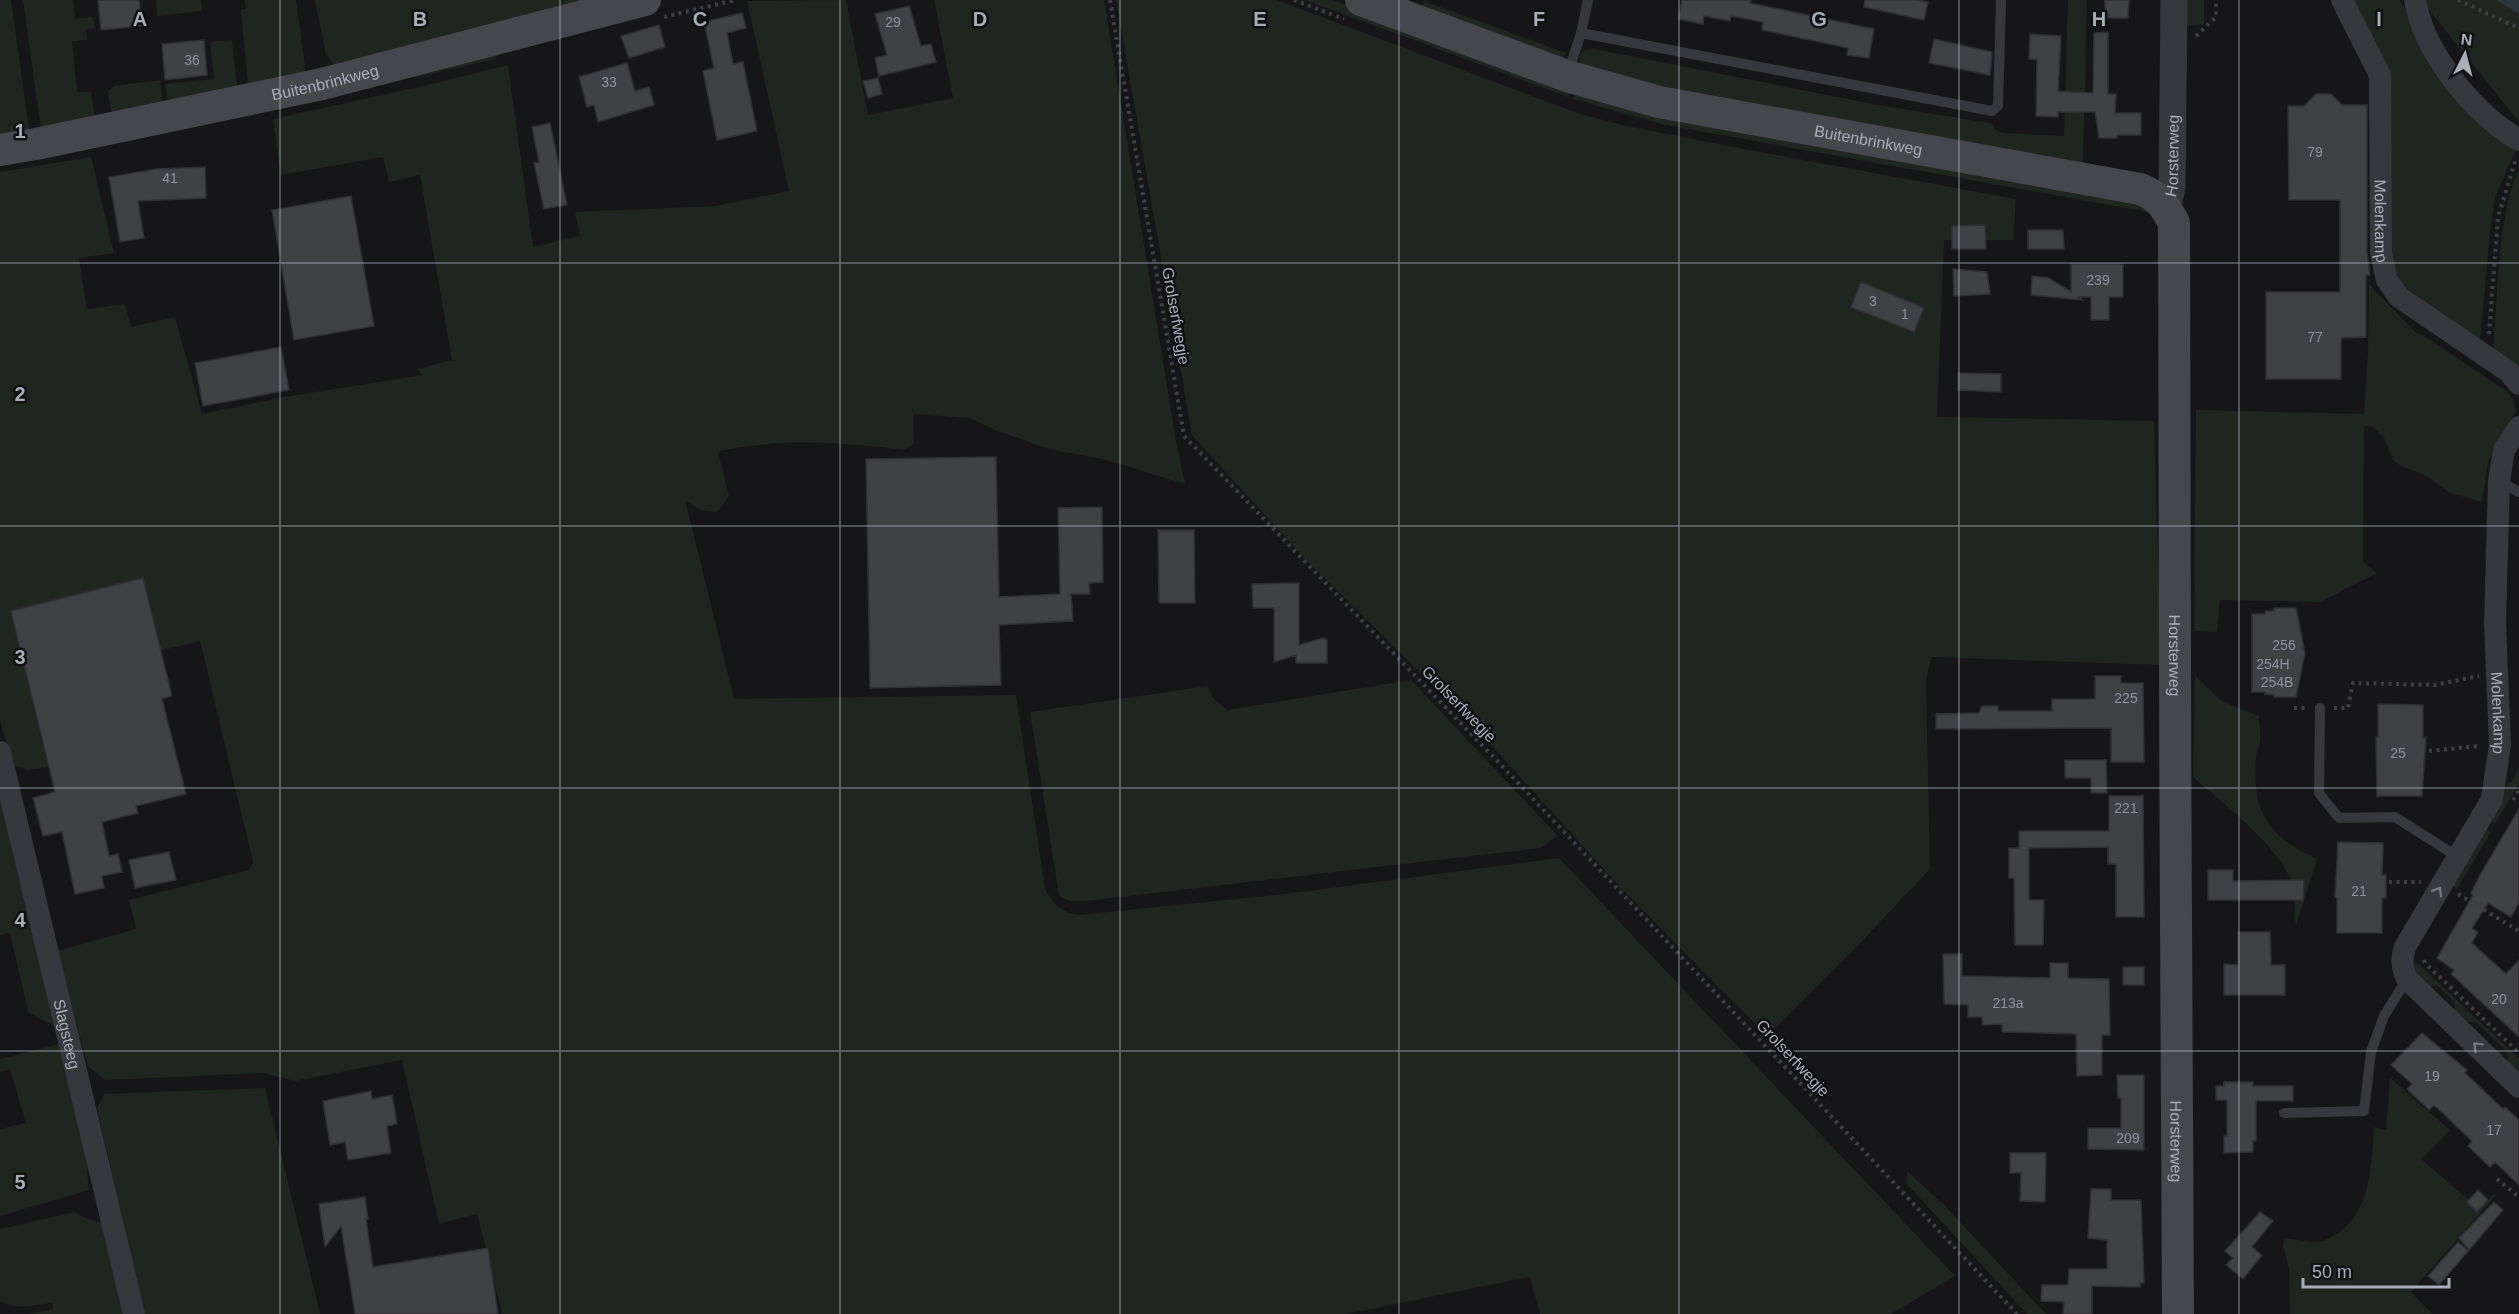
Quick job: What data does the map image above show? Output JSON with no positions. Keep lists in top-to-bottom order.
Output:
{
  "streets": {
    "main road": ["Buitenbrinkweg", "Horsterweg"],
    "street": ["Molenkamp", "Slagsteeg"],
    "path": ["Grolserfwegje"]
  },
  "crossings": [
    ["Buitenbrinkweg", "Horsterweg"]
  ],
  "house_numbers": [
    "29",
    "36",
    "33",
    "79",
    "41",
    "239",
    "3",
    "1",
    "77",
    "256",
    "254H",
    "254B",
    "225",
    "25",
    "221",
    "21",
    "20",
    "213a",
    "19",
    "17",
    "209"
  ],
  "scale_bar": "50 m",
  "north": "top",
  "grid": {
    "columns": [
      "A",
      "B",
      "C",
      "D",
      "E",
      "F",
      "G",
      "H",
      "I"
    ],
    "rows": [
      "1",
      "2",
      "3",
      "4",
      "5"
    ]
  }
}
